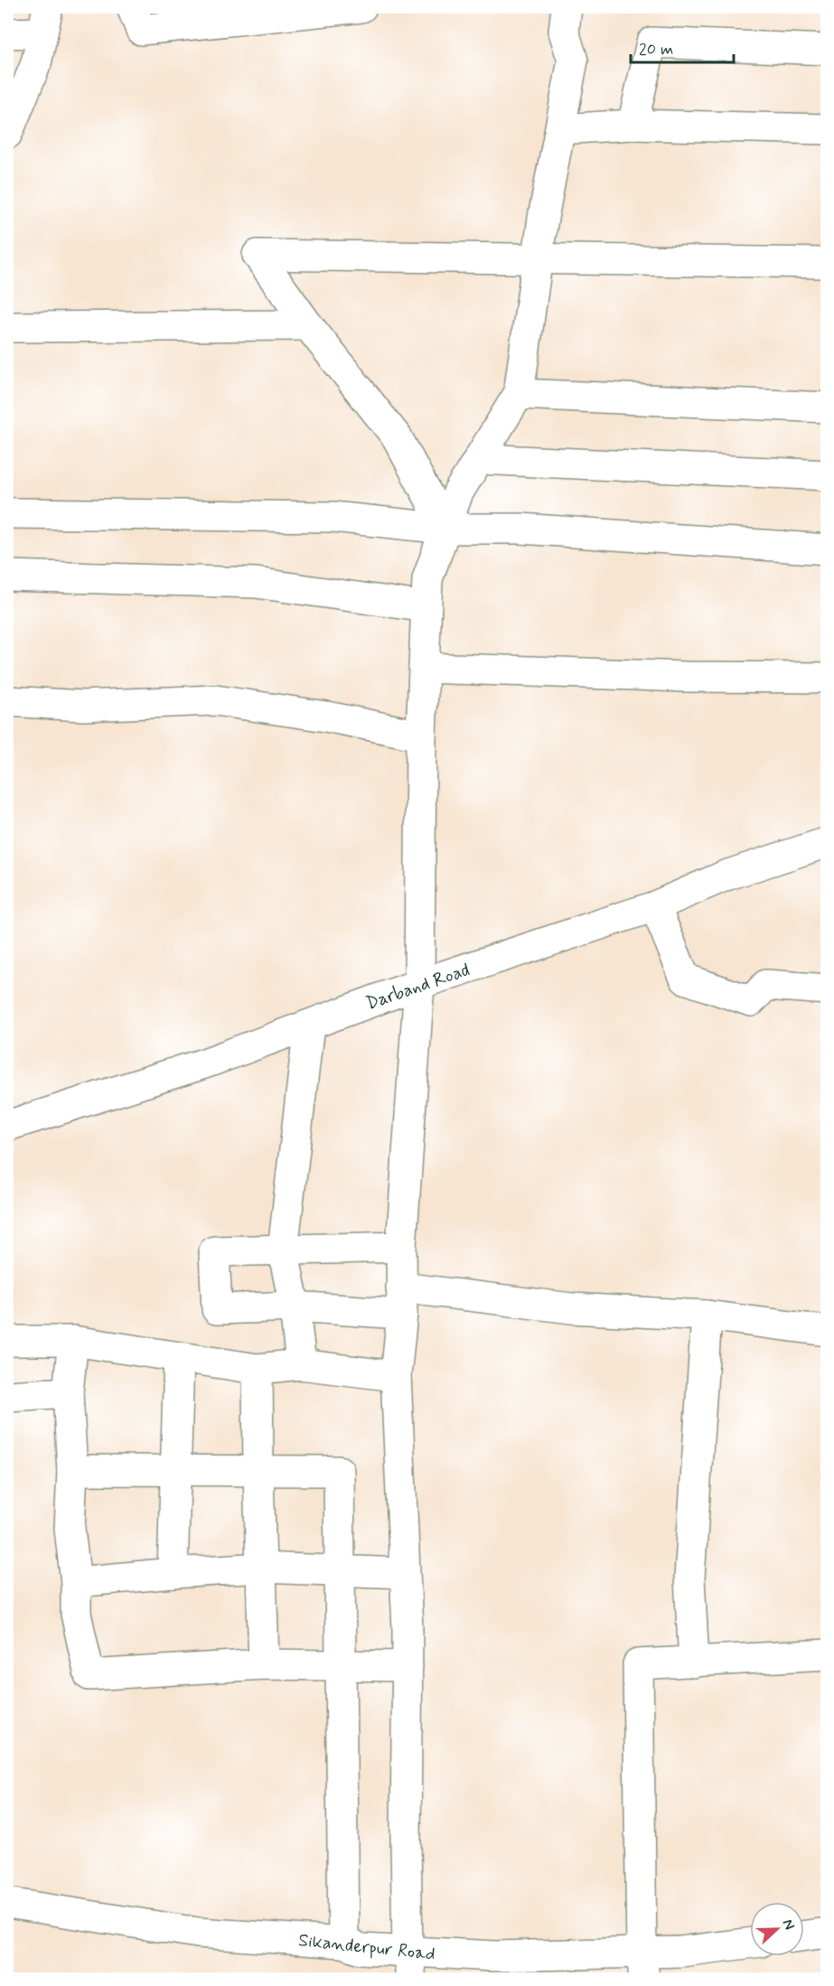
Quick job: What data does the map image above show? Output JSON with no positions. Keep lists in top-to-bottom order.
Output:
{
  "streets": {
    "street": ["Darband Road", "Sikanderpur Road"]
  },
  "scale_bar": "20 m",
  "north": "right"
}
